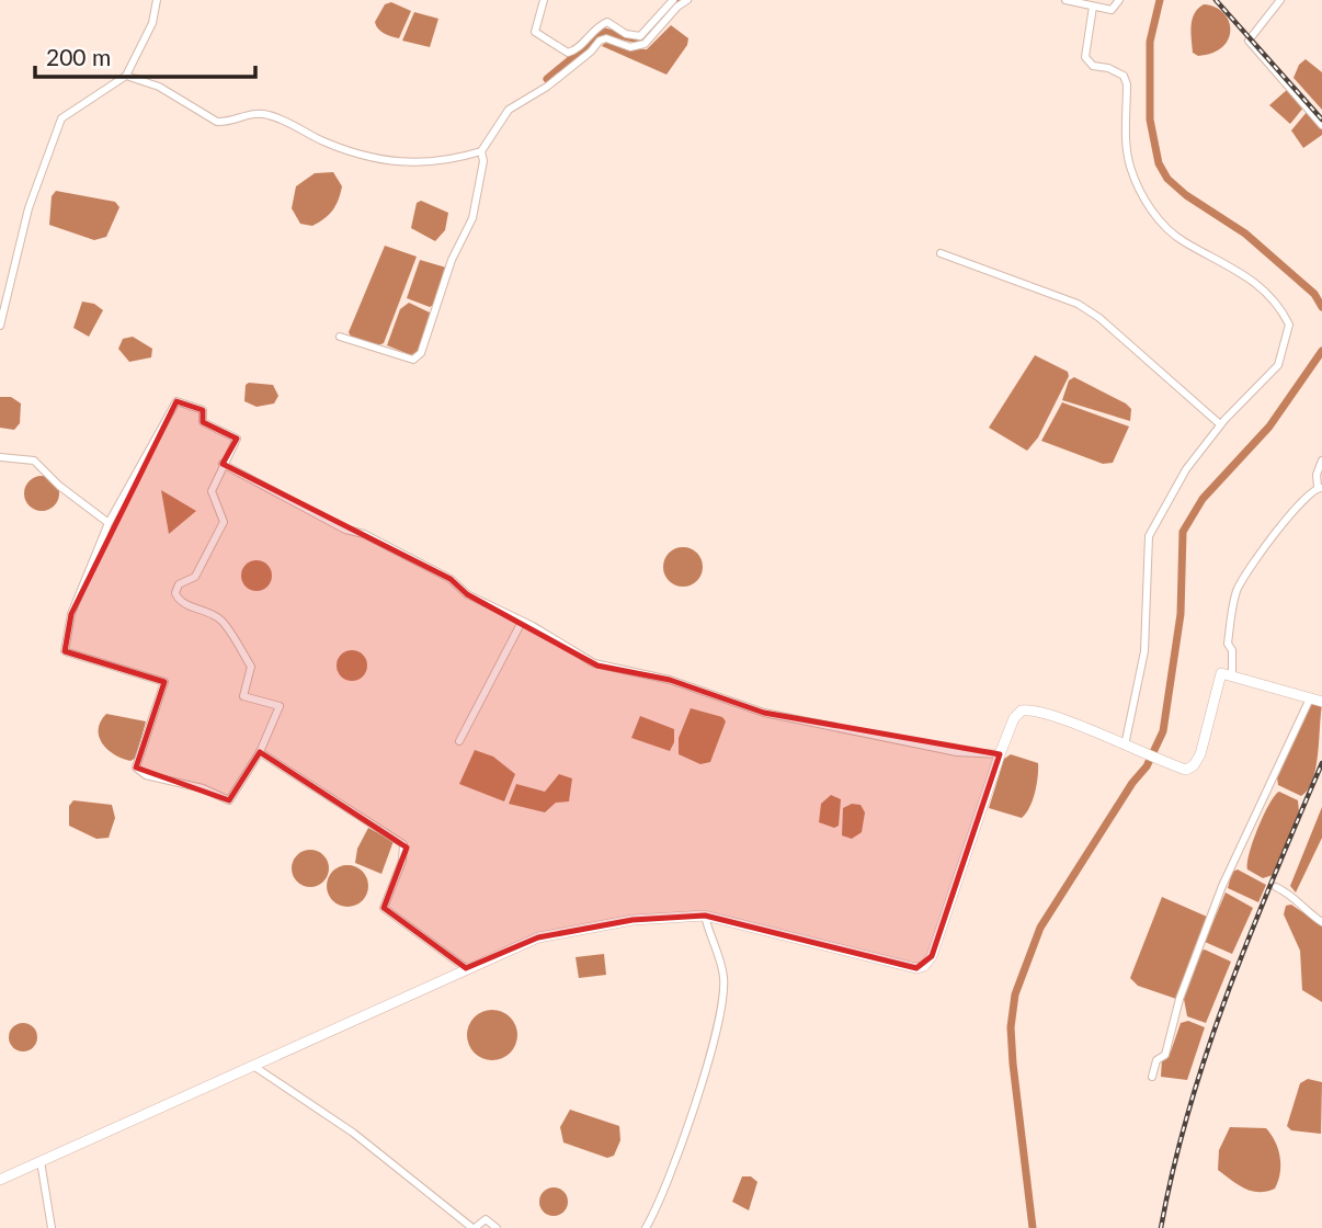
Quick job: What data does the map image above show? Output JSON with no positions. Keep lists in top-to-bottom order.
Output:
{
  "scale_bar": "200 m"
}
